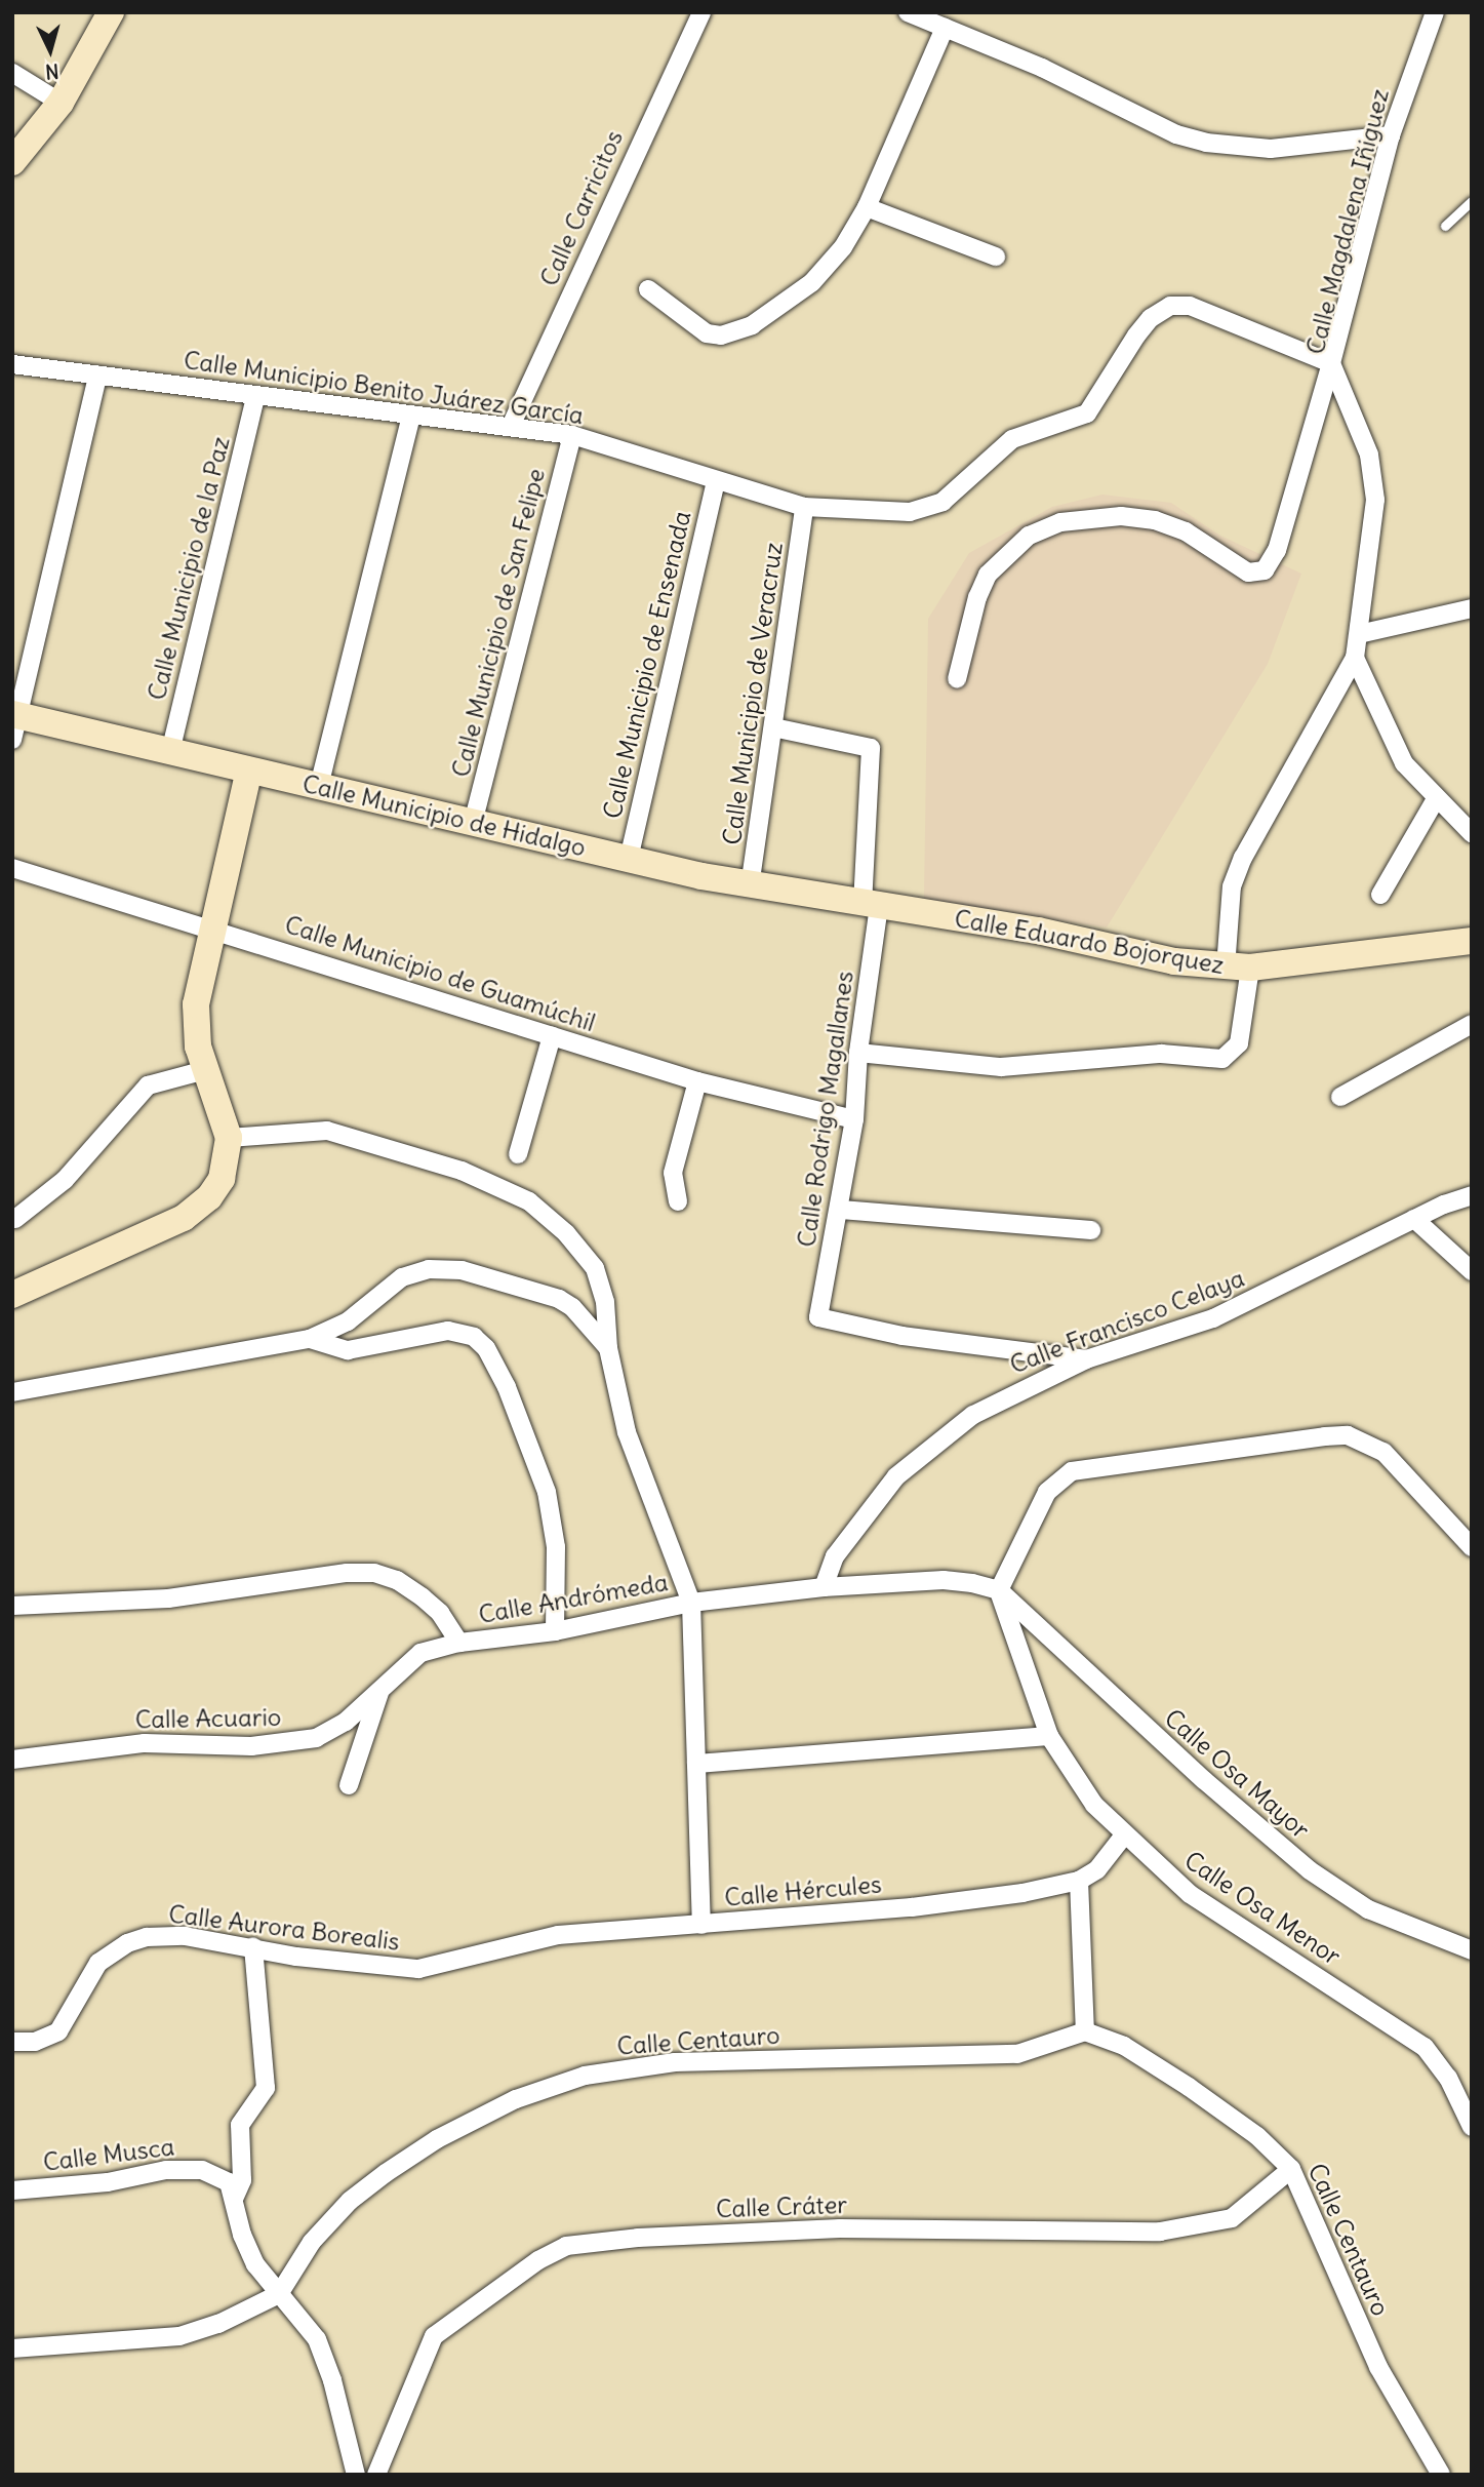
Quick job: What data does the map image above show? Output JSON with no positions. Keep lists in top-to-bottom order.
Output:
{
  "streets": {
    "street": [
      "Calle Carricitos",
      "Calle Magdalena Iñiguez",
      "Calle Municipio Benito Juárez García",
      "Calle Municipio de la Paz",
      "Calle Municipio de San Felipe",
      "Calle Municipio de Ensenada",
      "Calle Municipio de Veracruz",
      "Calle Municipio de Hidalgo",
      "Calle Eduardo Bojorquez",
      "Calle Municipio de Guamúchil",
      "Calle Rodrigo Magallanes",
      "Calle Francisco Celaya",
      "Calle Andrómeda",
      "Calle Acuario",
      "Calle Osa Mayor",
      "Calle Hércules",
      "Calle Osa Menor",
      "Calle Aurora Borealis",
      "Calle Centauro",
      "Calle Musca",
      "Calle Cráter"
    ]
  },
  "crossings": [
    ["Calle Carricitos", "Calle Municipio Benito Juárez García"],
    ["Calle Magdalena Iñiguez", "Calle Municipio Benito Juárez García"],
    ["Calle Magdalena Iñiguez", "Calle Eduardo Bojorquez"],
    ["Calle Magdalena Iñiguez", "Calle Rodrigo Magallanes"],
    ["Calle Municipio Benito Juárez García", "Calle Municipio de la Paz"],
    ["Calle Municipio Benito Juárez García", "Calle Municipio de San Felipe"],
    ["Calle Municipio Benito Juárez García", "Calle Municipio de Ensenada"],
    ["Calle Municipio Benito Juárez García", "Calle Municipio de Veracruz"],
    ["Calle Municipio de la Paz", "Calle Municipio de Hidalgo"],
    ["Calle Municipio de San Felipe", "Calle Municipio de Hidalgo"],
    ["Calle Municipio de Ensenada", "Calle Municipio de Hidalgo"],
    ["Calle Municipio de Veracruz", "Calle Municipio de Hidalgo"],
    ["Calle Municipio de Veracruz", "Calle Rodrigo Magallanes"],
    ["Calle Municipio de Hidalgo", "Calle Eduardo Bojorquez"],
    ["Calle Municipio de Hidalgo", "Calle Rodrigo Magallanes"],
    ["Calle Eduardo Bojorquez", "Calle Rodrigo Magallanes"],
    ["Calle Municipio de Guamúchil", "Calle Rodrigo Magallanes"],
    ["Calle Rodrigo Magallanes", "Calle Francisco Celaya"],
    ["Calle Francisco Celaya", "Calle Andrómeda"],
    ["Calle Andrómeda", "Calle Acuario"],
    ["Calle Andrómeda", "Calle Osa Mayor"],
    ["Calle Andrómeda", "Calle Osa Menor"],
    ["Calle Osa Mayor", "Calle Osa Menor"],
    ["Calle Hércules", "Calle Aurora Borealis"],
    ["Calle Centauro", "Calle Musca"],
    ["Calle Centauro", "Calle Cráter"]
  ],
  "north": "bottom"
}
